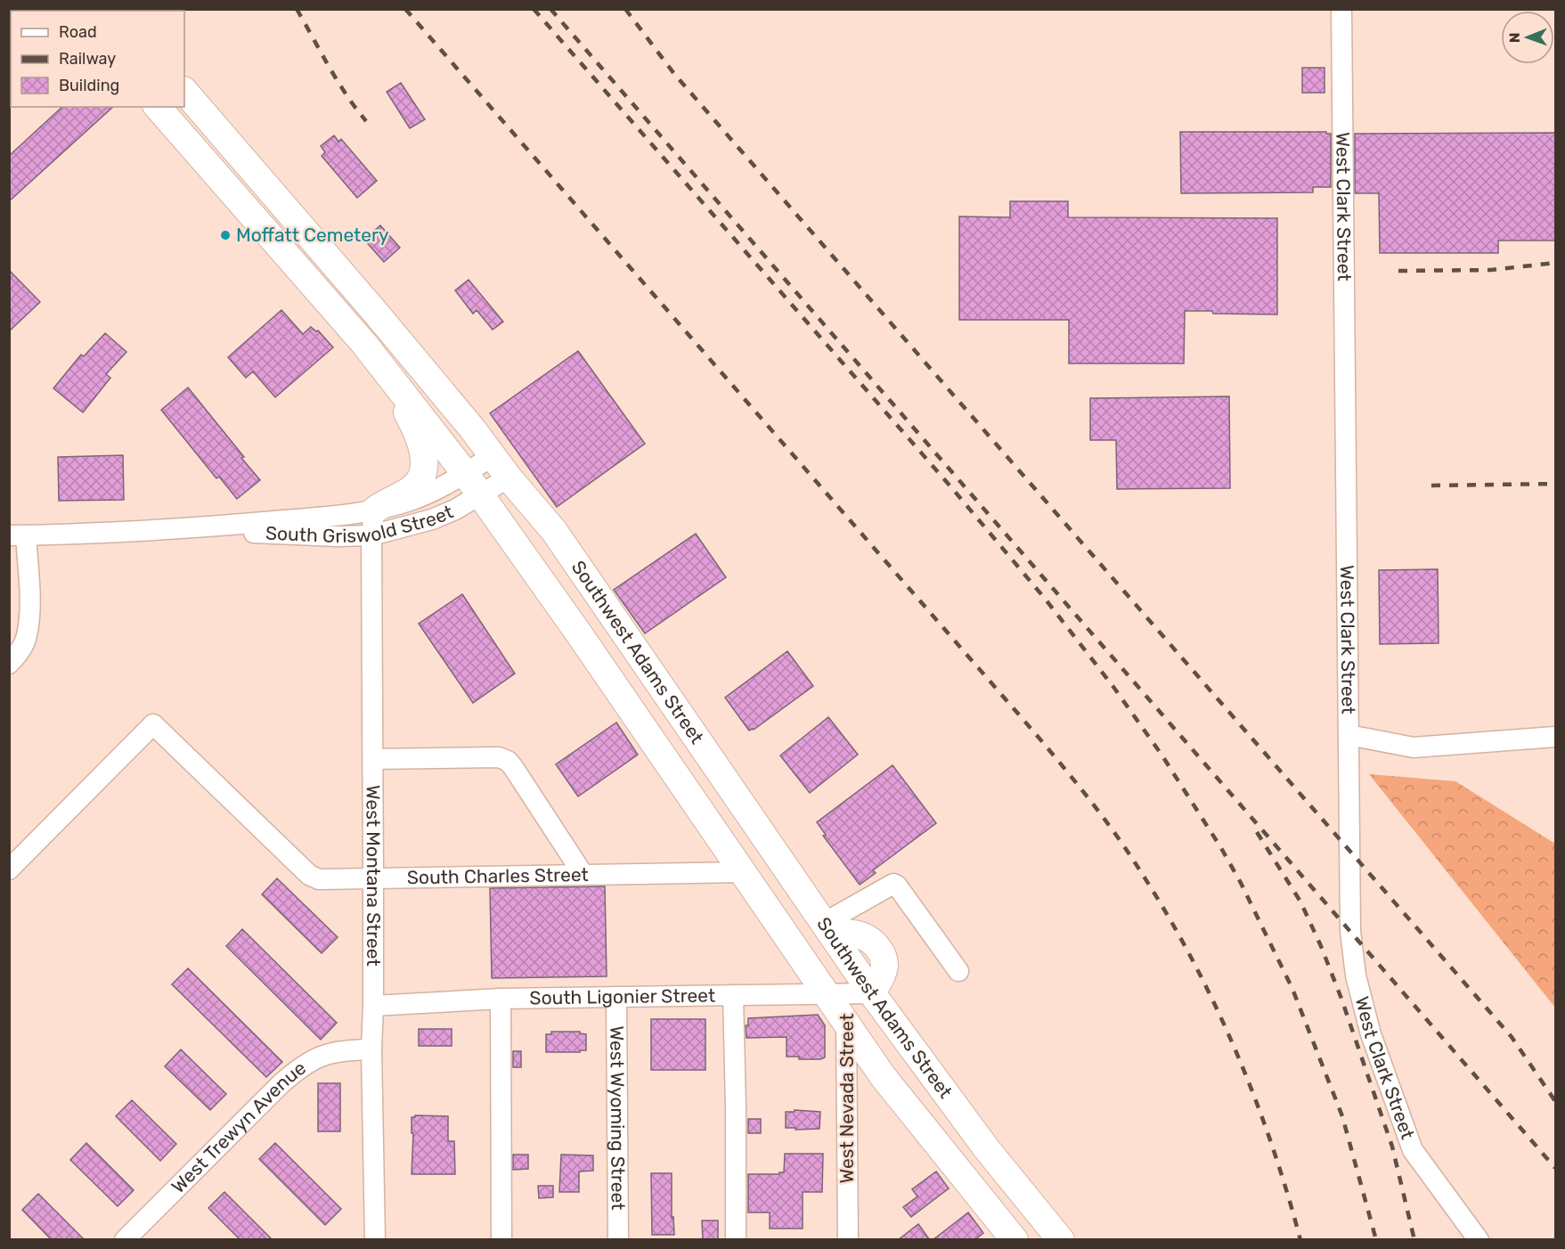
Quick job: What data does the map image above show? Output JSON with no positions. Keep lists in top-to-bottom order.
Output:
{
  "streets": {
    "main road": ["Southwest Adams Street"],
    "street": [
      "West Clark Street",
      "South Griswold Street",
      "West Montana Street",
      "South Charles Street",
      "South Ligonier Street",
      "West Nevada Street",
      "West Wyoming Street",
      "West Trewyn Avenue"
    ]
  },
  "crossings": [
    ["South Griswold Street", "Southwest Adams Street"],
    ["South Griswold Street", "West Montana Street"],
    ["Southwest Adams Street", "South Charles Street"],
    ["Southwest Adams Street", "South Ligonier Street"],
    ["Southwest Adams Street", "West Nevada Street"],
    ["West Montana Street", "South Charles Street"],
    ["West Montana Street", "South Ligonier Street"],
    ["West Montana Street", "West Trewyn Avenue"],
    ["South Ligonier Street", "West Wyoming Street"]
  ],
  "places": ["Moffatt Cemetery"],
  "legend": ["Road", "Railway", "Building"],
  "north": "left"
}
